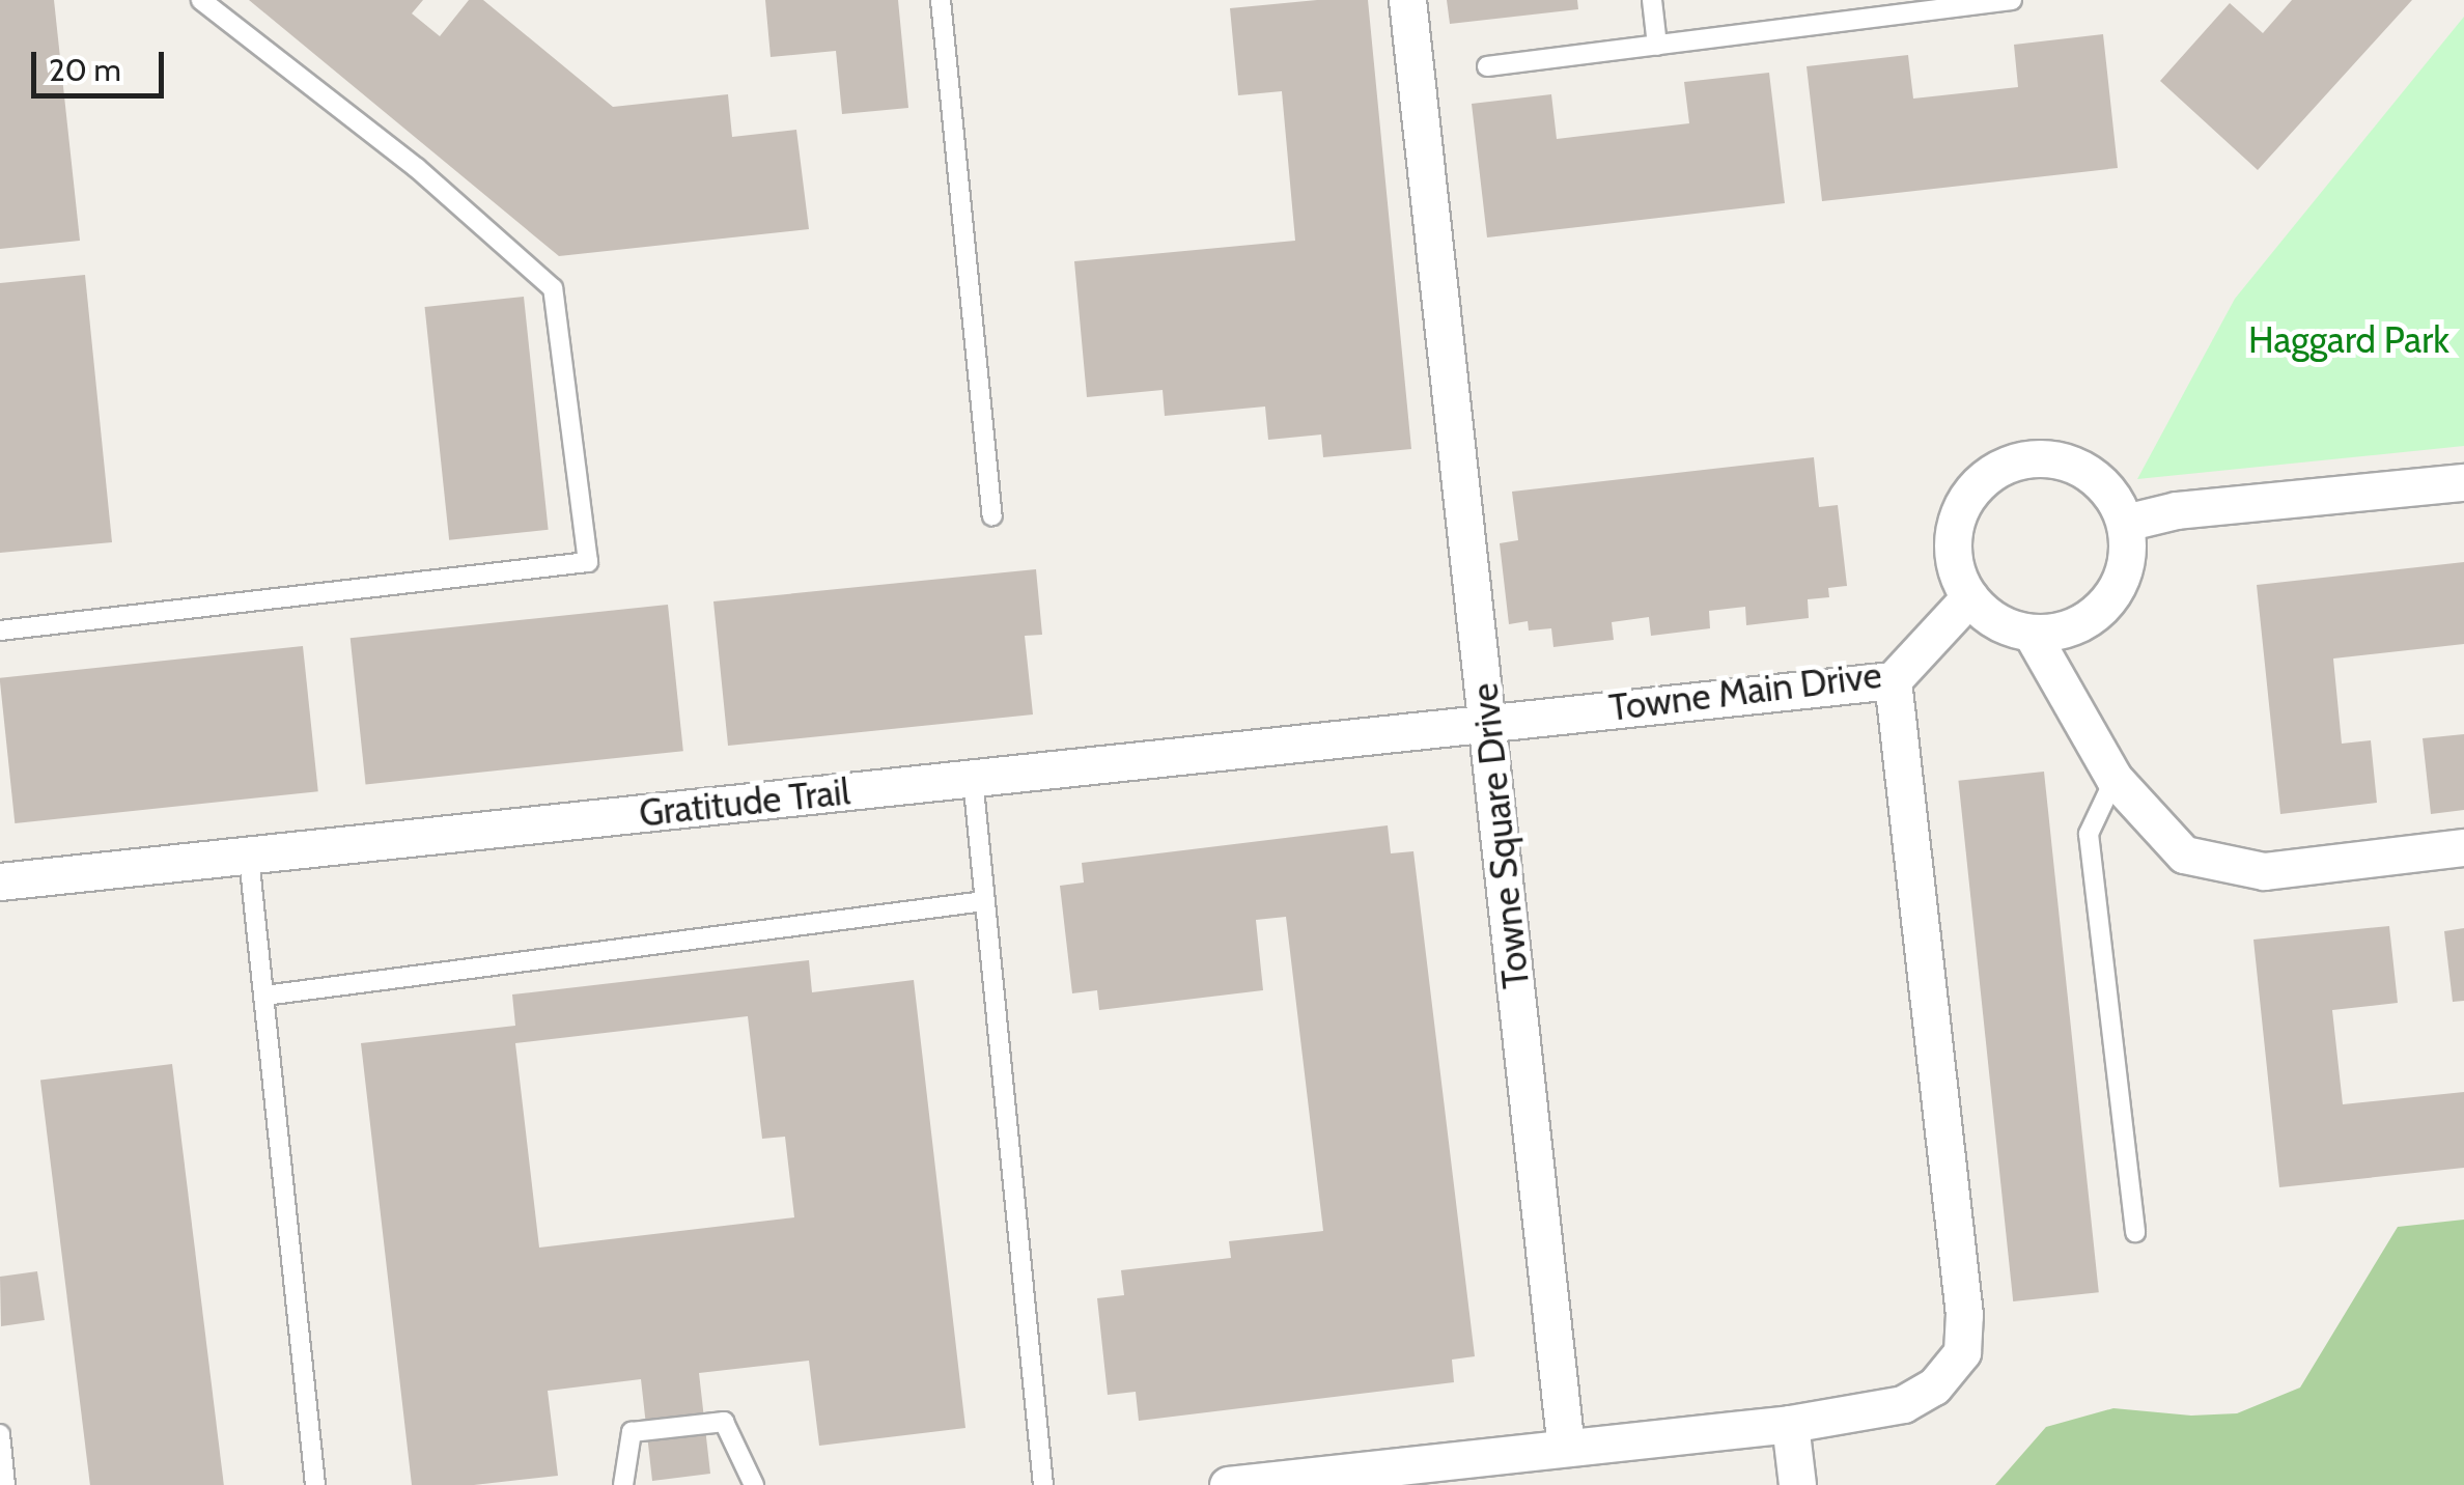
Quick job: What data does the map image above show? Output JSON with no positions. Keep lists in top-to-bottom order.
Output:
{
  "streets": {
    "street": ["Towne Main Drive", "Gratitude Trail", "Towne Square Drive"]
  },
  "crossings": [
    ["Towne Main Drive", "Gratitude Trail"],
    ["Towne Main Drive", "Towne Square Drive"],
    ["Gratitude Trail", "Towne Square Drive"]
  ],
  "parks": ["Haggard Park"],
  "scale_bar": "20 m"
}
